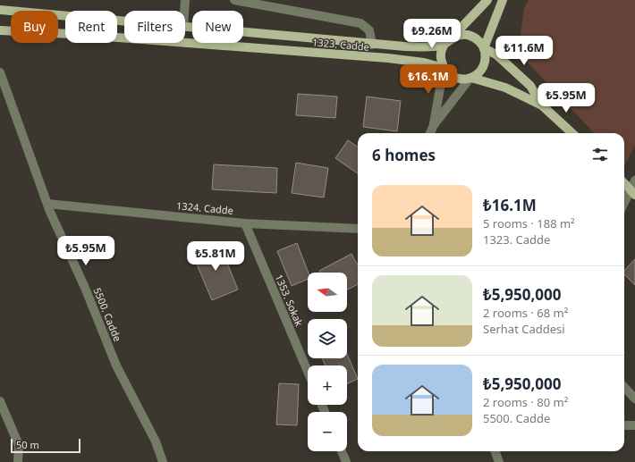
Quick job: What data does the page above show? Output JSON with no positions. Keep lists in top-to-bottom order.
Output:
{
  "streets": {
    "main road": ["1323. Cadde"],
    "street": ["1324. Cadde", "1353. Sokak", "5500. Cadde"]
  },
  "crossings": [
    ["1324. Cadde", "1353. Sokak"],
    ["1324. Cadde", "5500. Cadde"]
  ],
  "scale_bar": "50 m",
  "north": "left",
  "page": {
    "chip": [
      "Buy",
      "Rent",
      "Filters",
      "New"
    ],
    "price": [
      "₺9.26M",
      "₺11.6M",
      "₺16.1M",
      "₺5.95M",
      "₺5.95M",
      "₺5.81M"
    ],
    "heading": "6 homes",
    "list": [
      {
        "name": "₺16.1M",
        "note": "5 rooms · 188 m² · 1323. Cadde"
      },
      {
        "name": "₺5,950,000",
        "note": "2 rooms · 68 m² · Serhat Caddesi"
      },
      {
        "name": "₺5,950,000",
        "note": "2 rooms · 80 m² · 5500. Cadde"
      }
    ],
    "map_buttons": ["+", "−"],
    "scale": "50 m"
  }
}
